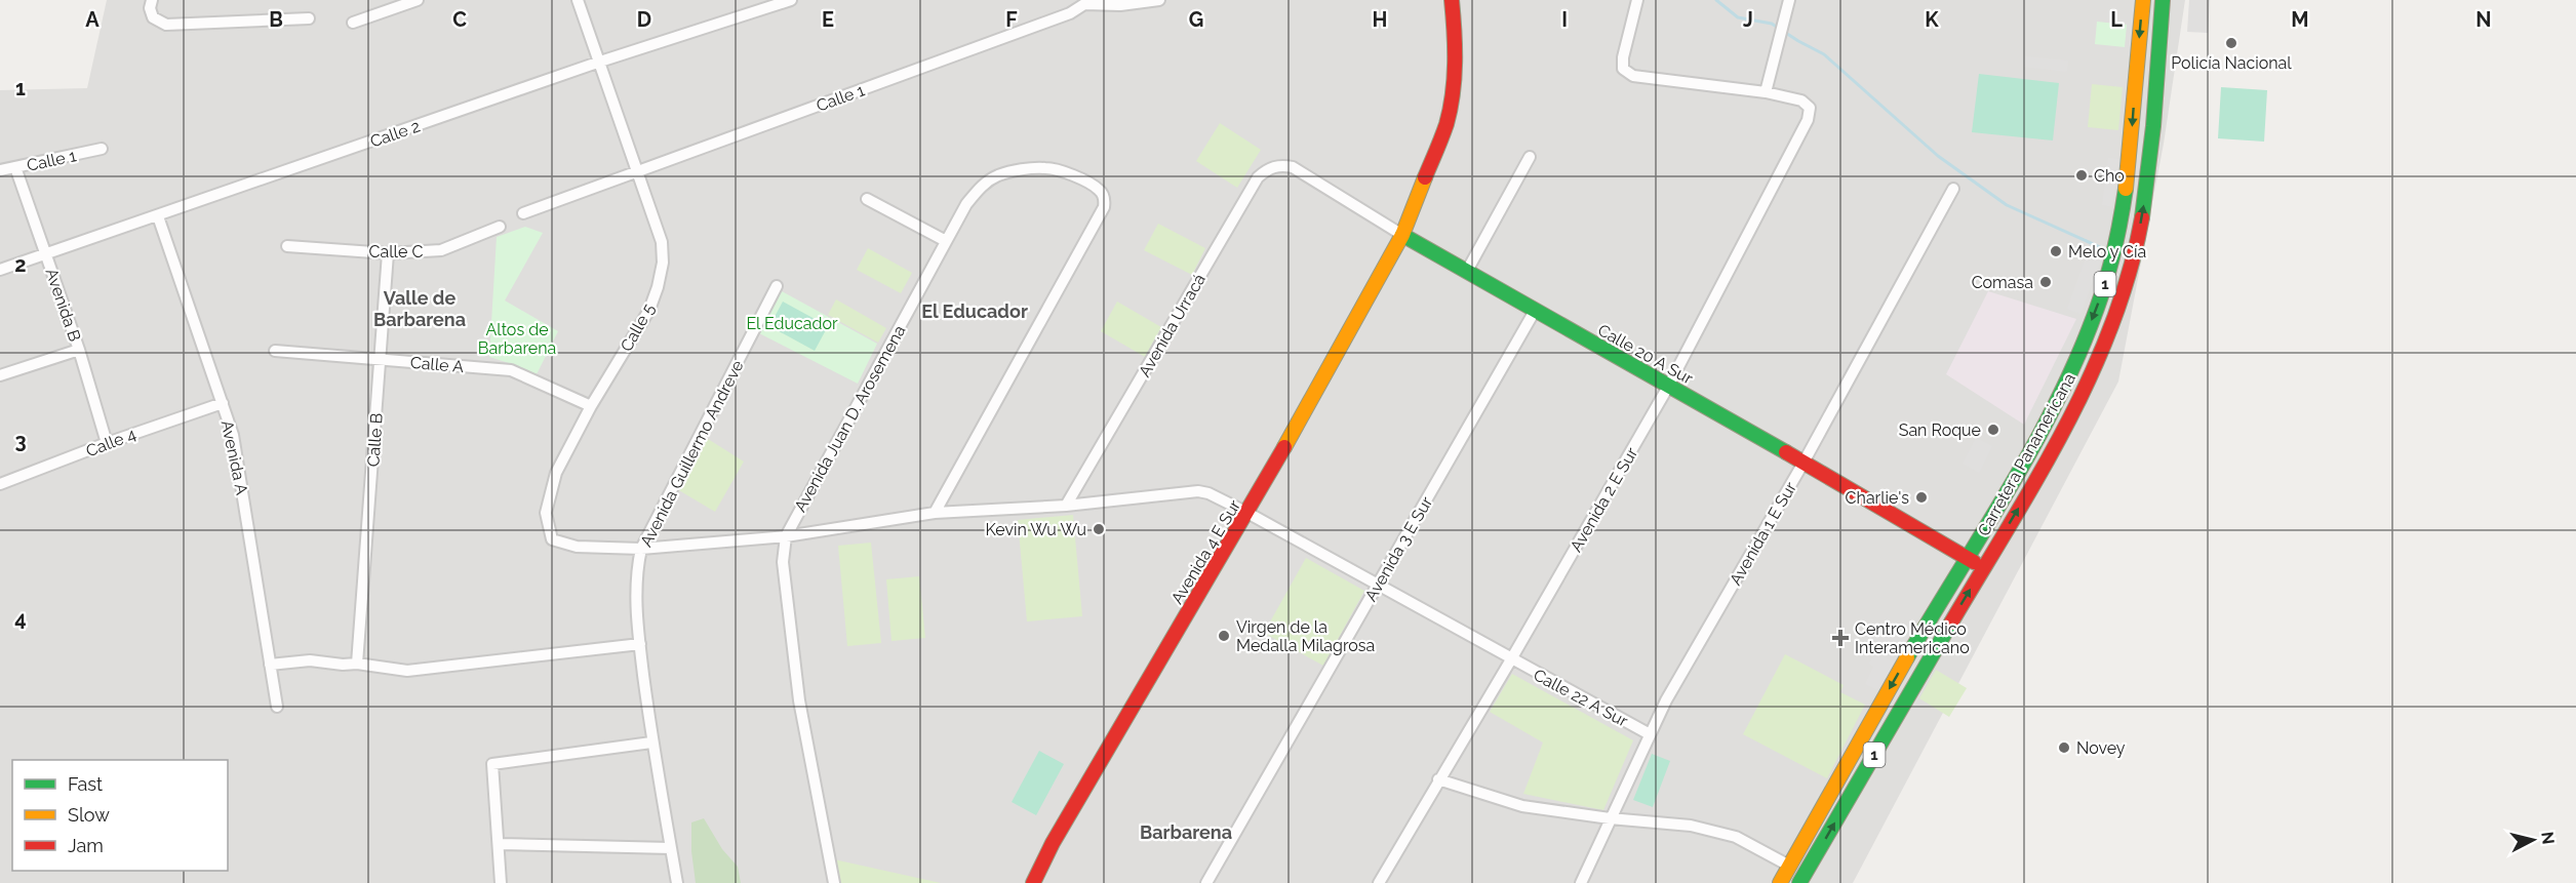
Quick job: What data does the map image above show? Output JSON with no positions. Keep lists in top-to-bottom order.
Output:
{
  "streets": {
    "main road": [
      "1",
      "Calle 20 A Sur",
      "Carretera Panamericana",
      "Avenida 4 E Sur"
    ],
    "street": [
      "Calle 1",
      "Calle 2",
      "Calle C",
      "Avenida B",
      "Avenida Urracá",
      "Calle 5",
      "Calle A",
      "Avenida Juan D. Arosemena",
      "Calle B",
      "Calle 4",
      "Avenida Guillermo Andreve",
      "Avenida A",
      "Avenida 2 E Sur",
      "Avenida 1 E Sur",
      "Avenida 3 E Sur",
      "Calle 22 A Sur"
    ]
  },
  "crossings": [
    ["Calle 1", "Avenida B"],
    ["Calle 1", "Calle 5"],
    ["Calle 2", "Avenida B"],
    ["Calle 2", "Calle 5"],
    ["Calle 2", "Avenida A"],
    ["Calle C", "Calle B"],
    ["Avenida B", "Calle 4"],
    ["Avenida Urracá", "Calle 20 A Sur"],
    ["Avenida Urracá", "Calle 22 A Sur"],
    ["Calle 5", "Calle A"],
    ["Calle 5", "Calle 22 A Sur"],
    ["Calle 20 A Sur", "Carretera Panamericana"],
    ["Calle 20 A Sur", "Avenida 2 E Sur"],
    ["Calle 20 A Sur", "Avenida 1 E Sur"],
    ["Calle 20 A Sur", "Avenida 3 E Sur"],
    ["Calle 20 A Sur", "Avenida 4 E Sur"],
    ["Calle A", "Calle B"],
    ["Avenida Juan D. Arosemena", "Calle 22 A Sur"],
    ["Calle 4", "Avenida A"],
    ["Avenida Guillermo Andreve", "Calle 22 A Sur"],
    ["Avenida 2 E Sur", "Calle 22 A Sur"],
    ["Avenida 1 E Sur", "Calle 22 A Sur"],
    ["Avenida 3 E Sur", "Calle 22 A Sur"],
    ["Avenida 4 E Sur", "Calle 22 A Sur"]
  ],
  "districts": ["Valle de Barbarena", "El Educador", "Barbarena"],
  "parks": ["El Educador", "Altos de Barbarena"],
  "places": {
    "other": [
      "Policía Nacional",
      "Cho",
      "Melo y Cía",
      "Comasa",
      "San Roque",
      "Charlie's",
      "Kevin Wu Wu",
      "Virgen de la Medalla Milagrosa",
      "Novey"
    ],
    "health": ["Centro Médico Interamericano"]
  },
  "legend": ["Fast", "Slow", "Jam"],
  "north": "right",
  "grid": {
    "columns": [
      "A",
      "B",
      "C",
      "D",
      "E",
      "F",
      "G",
      "H",
      "I",
      "J",
      "K",
      "L",
      "M",
      "N"
    ],
    "rows": [
      "1",
      "2",
      "3",
      "4"
    ]
  }
}
